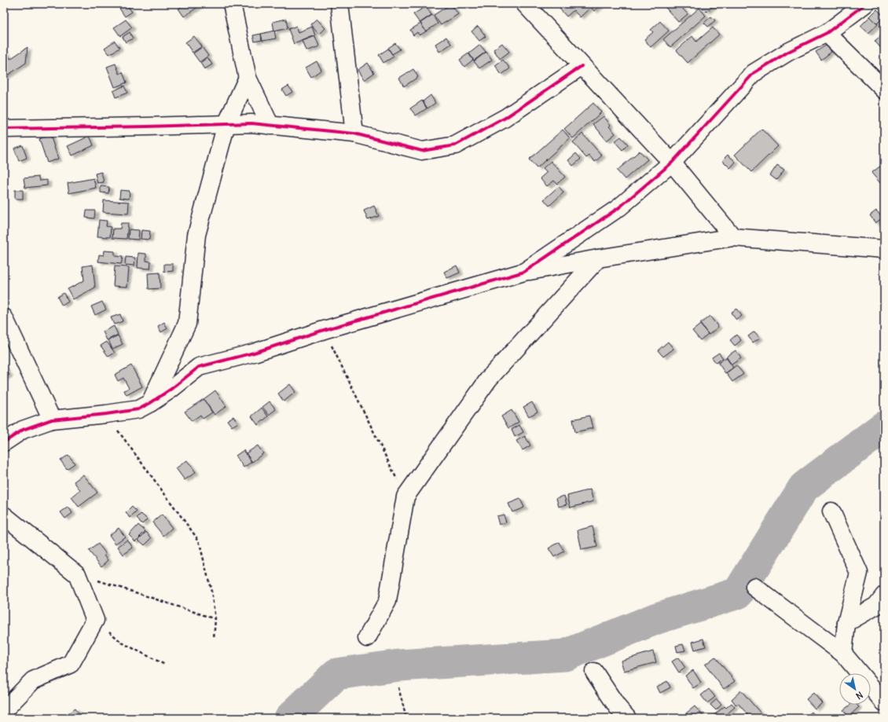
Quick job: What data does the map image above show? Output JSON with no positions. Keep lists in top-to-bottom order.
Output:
{
  "north": "bottom right"
}
